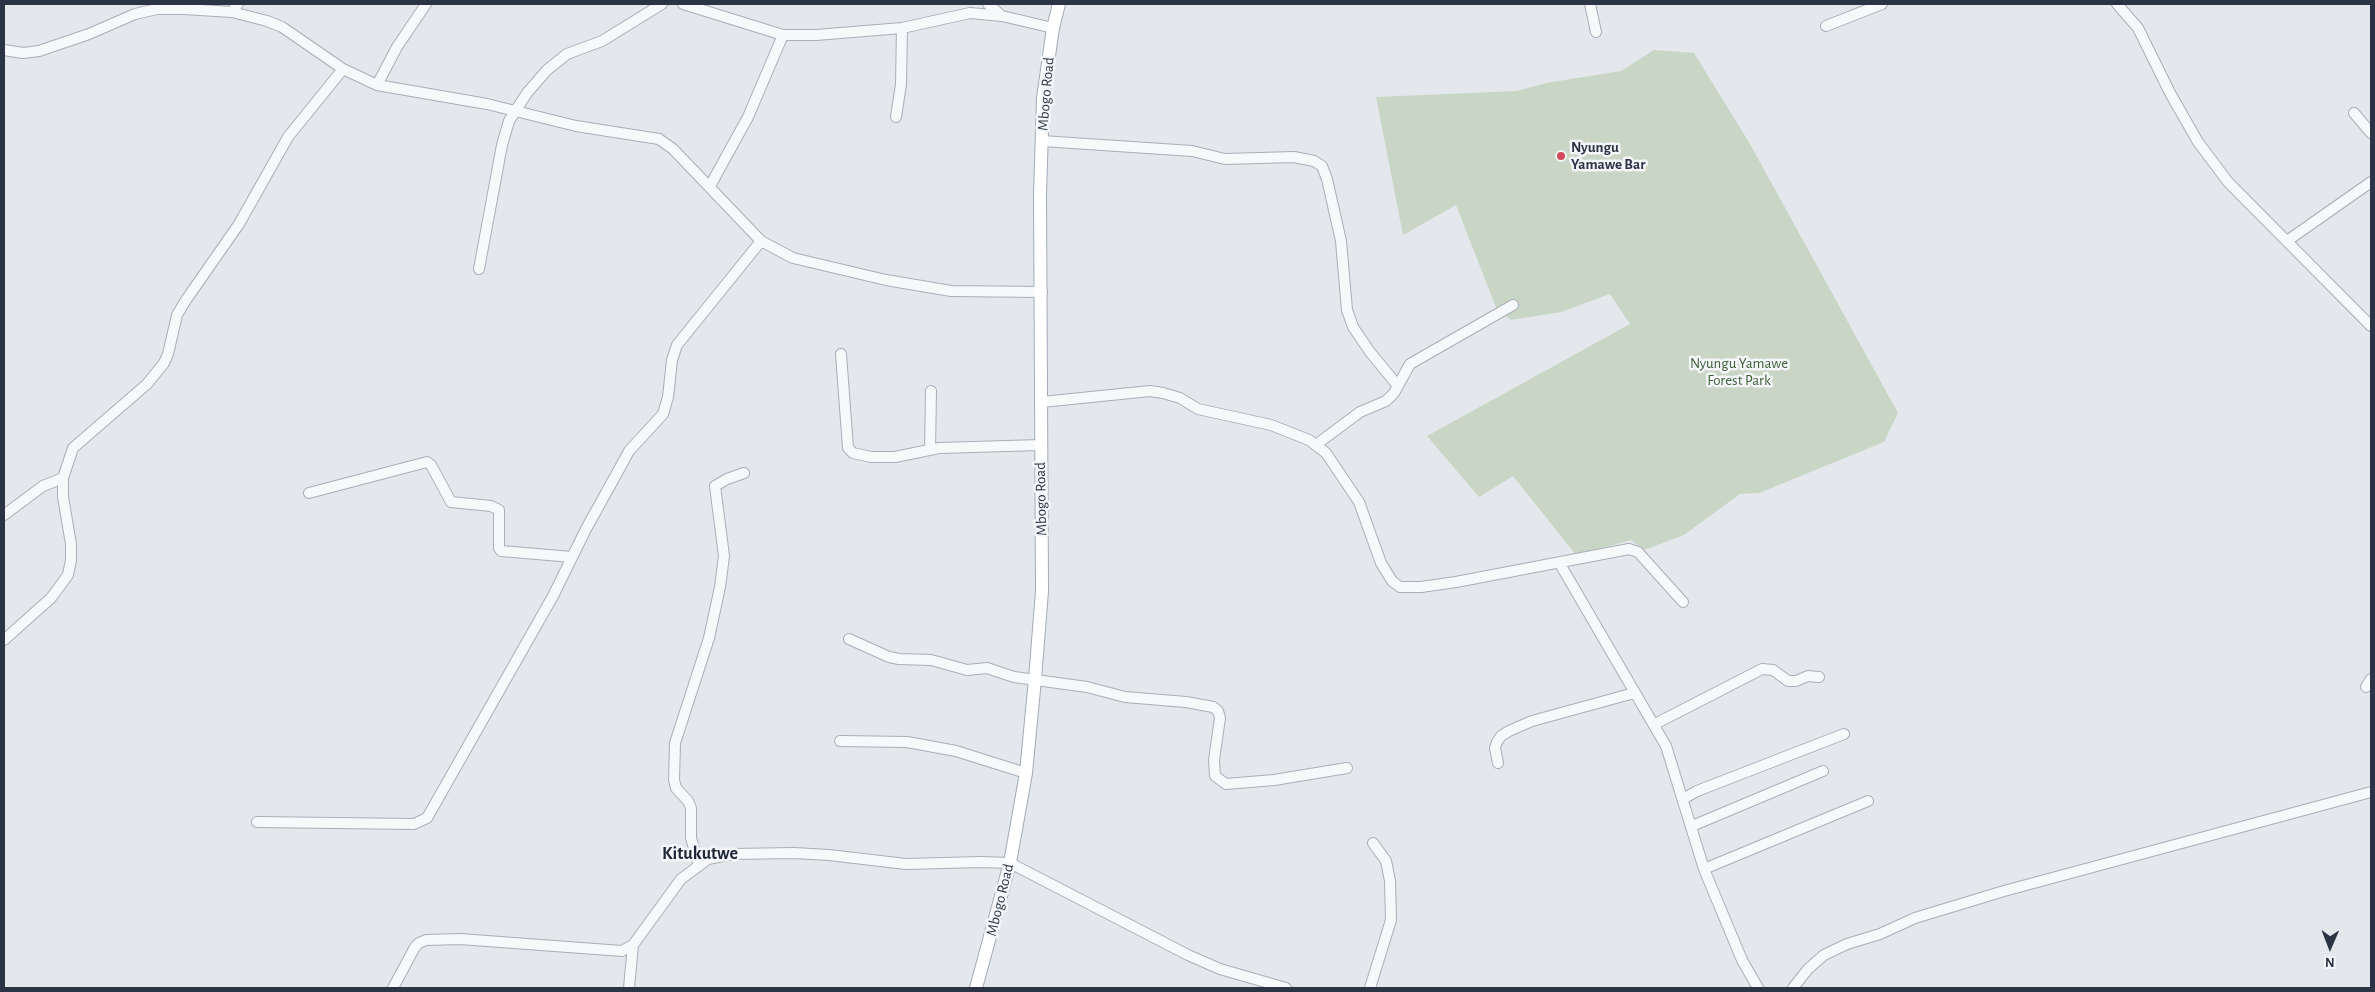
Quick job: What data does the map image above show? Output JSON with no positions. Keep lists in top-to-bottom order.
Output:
{
  "streets": {
    "main road": ["Mbogo Road"]
  },
  "districts": ["Kitukutwe"],
  "parks": ["Nyungu Yamawe Forest Park"],
  "places": ["Nyungu Yamawe Bar"],
  "north": "bottom"
}
